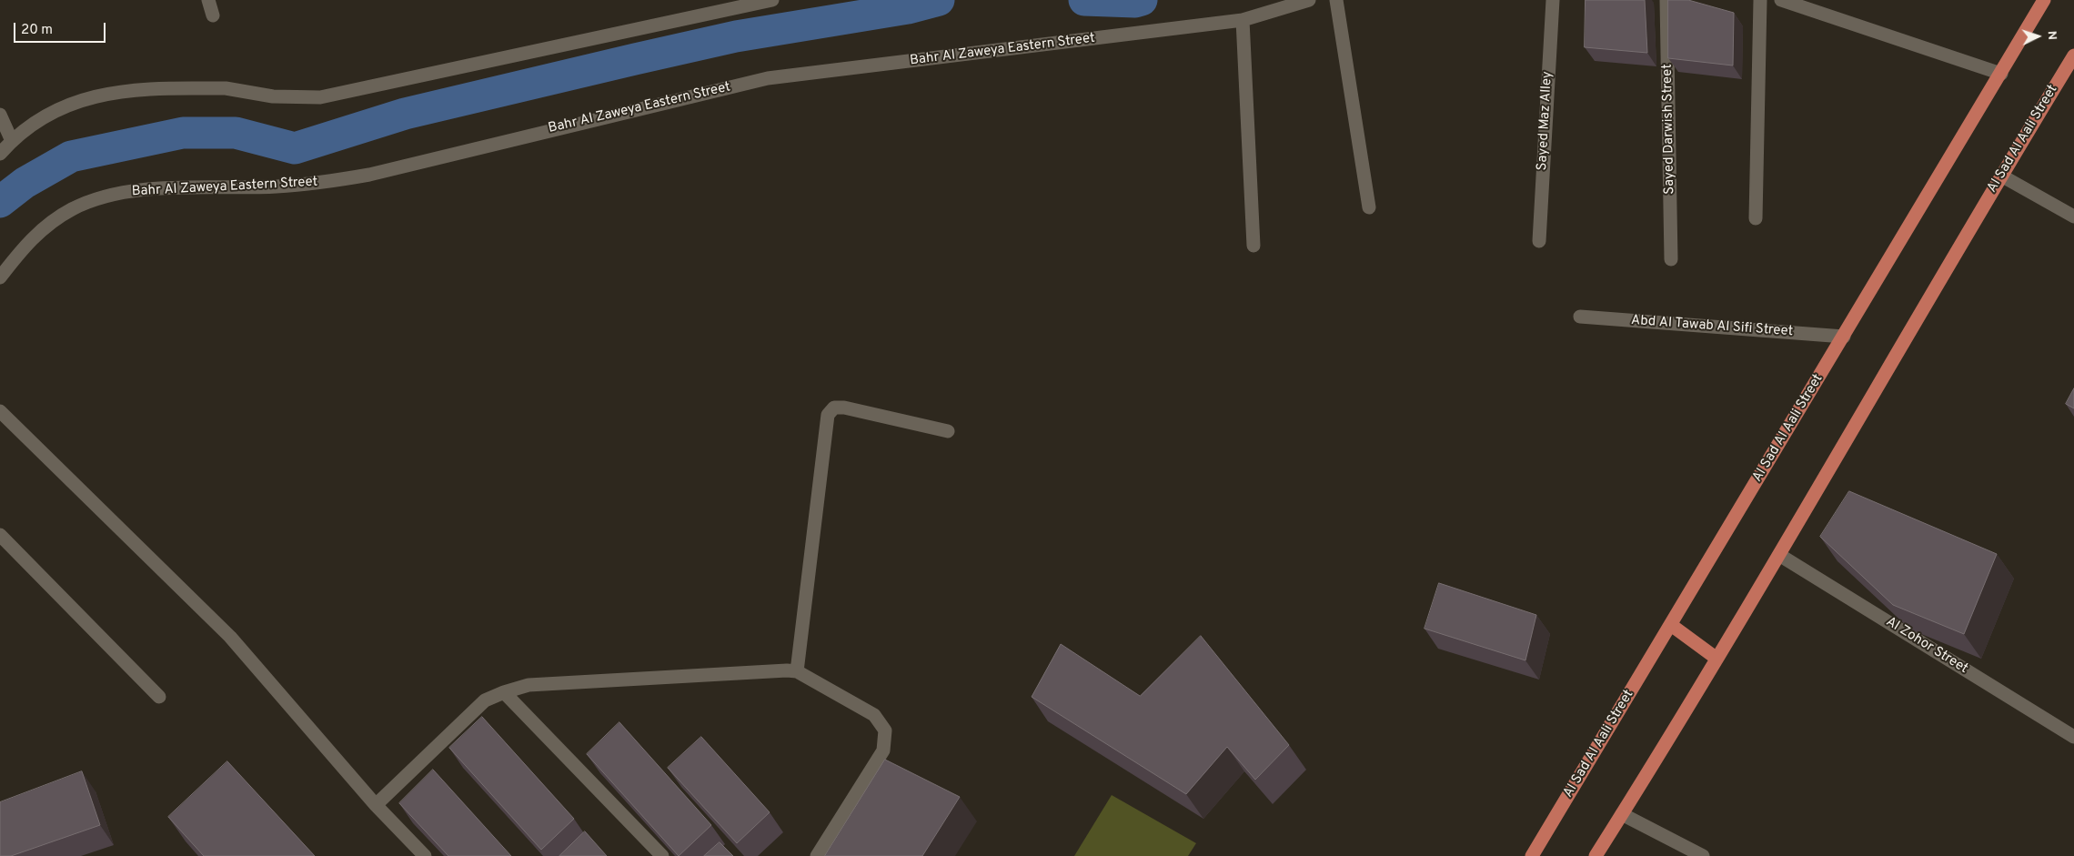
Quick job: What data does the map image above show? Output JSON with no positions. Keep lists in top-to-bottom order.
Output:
{
  "streets": {
    "main road": ["Al Sad Al Aali Street"],
    "street": [
      "Bahr Al Zaweya Eastern Street",
      "Sayed Maz Alley",
      "Sayed Darwish Street",
      "Abd Al Tawab Al Sifi Street",
      "Al Zohor Street"
    ]
  },
  "crossings": [
    ["Al Sad Al Aali Street", "Abd Al Tawab Al Sifi Street"],
    ["Al Sad Al Aali Street", "Al Zohor Street"]
  ],
  "scale_bar": "20 m",
  "north": "right"
}
